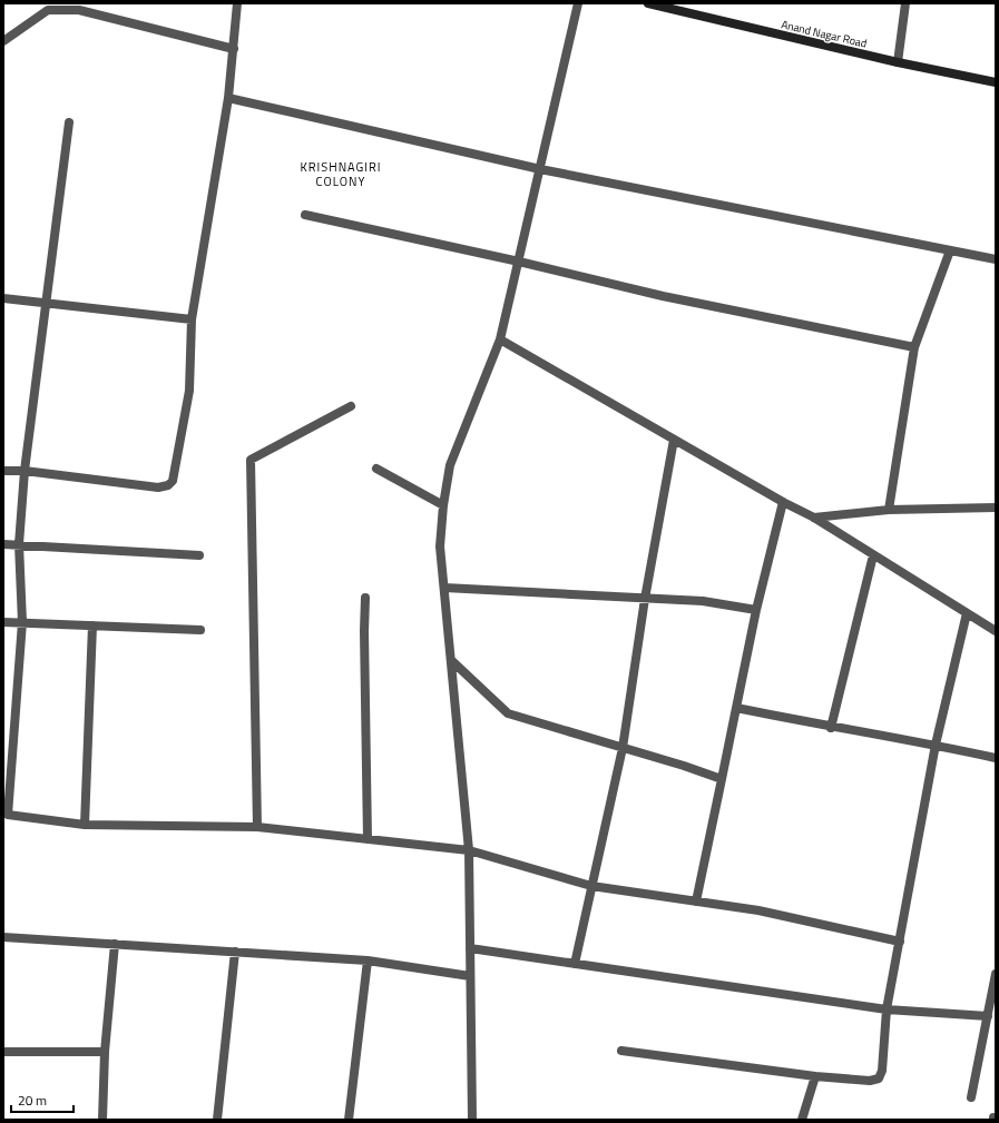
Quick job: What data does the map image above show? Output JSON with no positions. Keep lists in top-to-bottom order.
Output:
{
  "streets": {
    "street": ["Anand Nagar Road"]
  },
  "districts": ["KRISHNAGIRI COLONY"],
  "scale_bar": "20 m"
}
